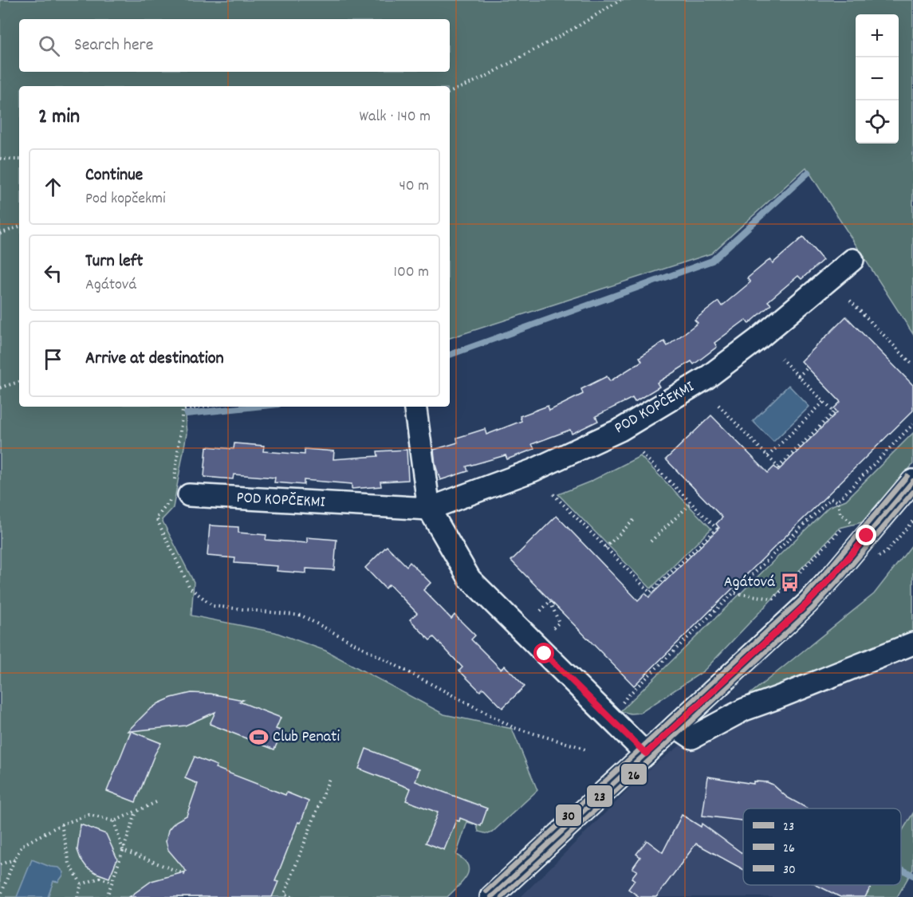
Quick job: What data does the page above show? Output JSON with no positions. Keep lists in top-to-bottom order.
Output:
{
  "streets": {
    "street": ["POD KOPČEKMI"]
  },
  "places": {
    "bus stop": ["Agátová"],
    "sports": ["Club Penati"]
  },
  "lines": ["transit line 30", "transit line 23", "transit line 26"],
  "legend": ["23", "26", "30"],
  "page": {
    "map_buttons": ["+", "−"],
    "search": "Search here",
    "heading": ["2 min", "Walk · 140 m"],
    "list": [
      ["Continue", "Pod kopčekmi", "40 m"],
      ["Turn left", "Agátová", "100 m"],
      "Arrive at destination"
    ]
  }
}
